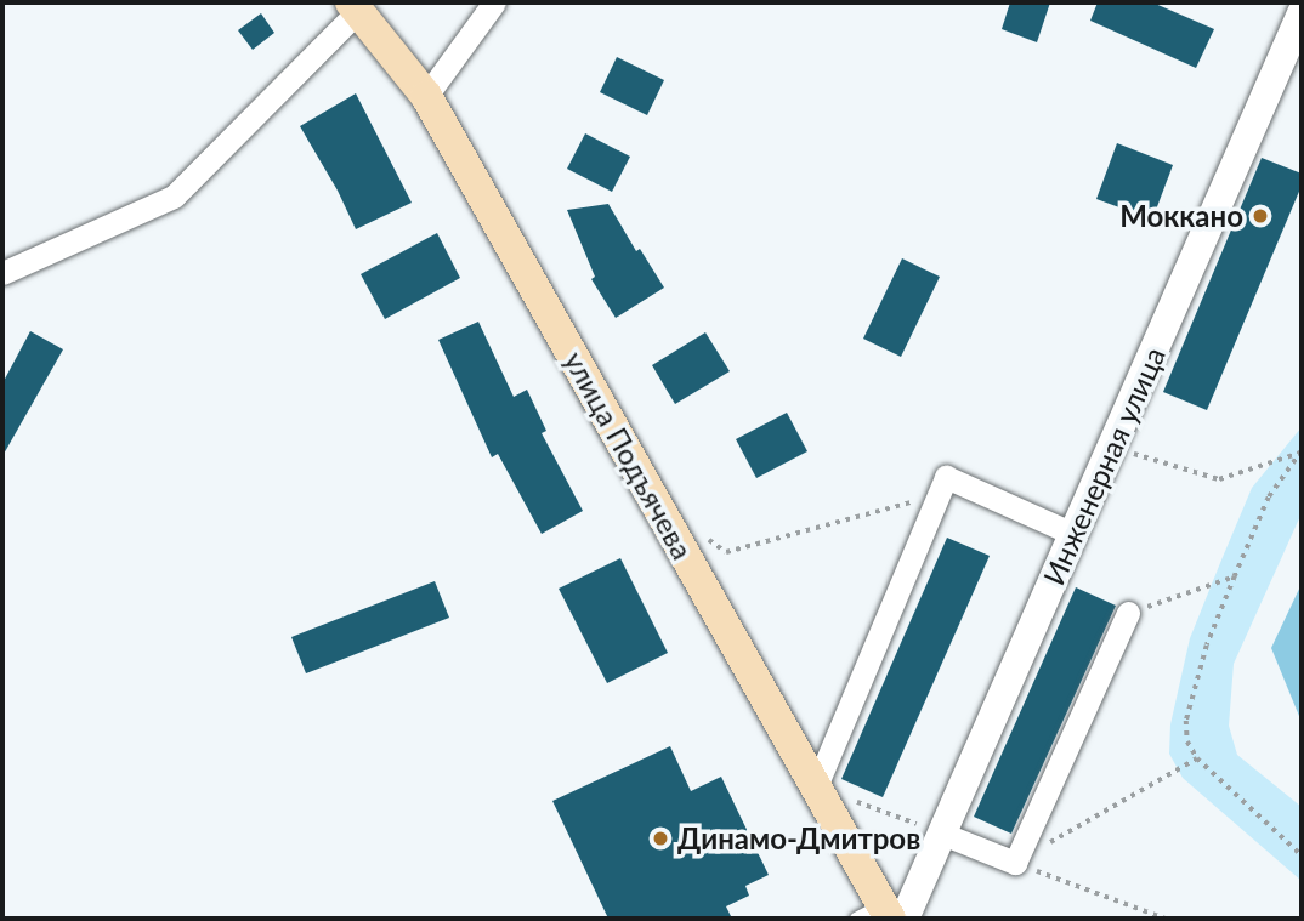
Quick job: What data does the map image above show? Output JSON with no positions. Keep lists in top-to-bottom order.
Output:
{
  "streets": {
    "main road": ["улица Подъячева"],
    "street": ["Инженерная улица"]
  },
  "crossings": [
    ["улица Подъячева", "Инженерная улица"]
  ],
  "places": ["Моккано", "Динамо-Дмитров"]
}
